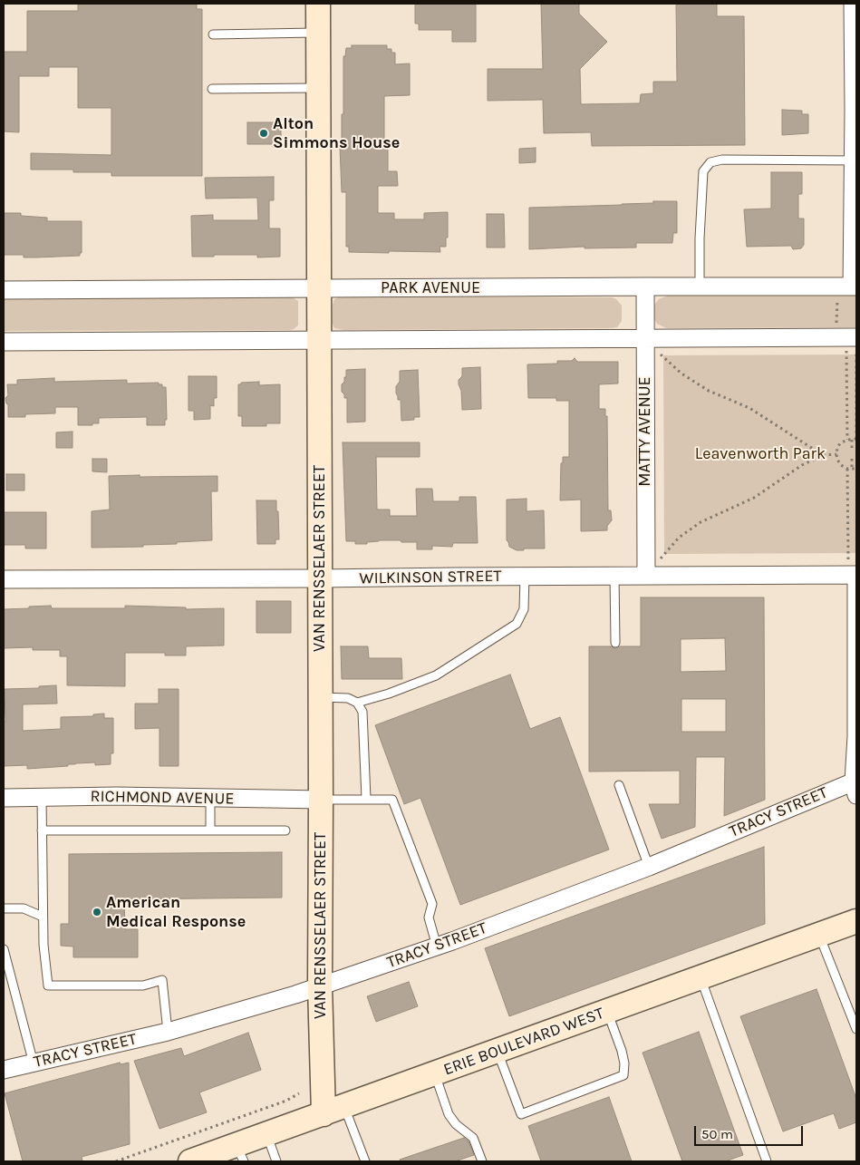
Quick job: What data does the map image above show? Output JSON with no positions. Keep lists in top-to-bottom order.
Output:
{
  "streets": {
    "street": [
      "PARK AVENUE",
      "MATTY AVENUE",
      "VAN RENSSELAER STREET",
      "WILKINSON STREET",
      "RICHMOND AVENUE",
      "TRACY STREET",
      "ERIE BOULEVARD WEST"
    ]
  },
  "crossings": [
    ["PARK AVENUE", "MATTY AVENUE"],
    ["PARK AVENUE", "VAN RENSSELAER STREET"],
    ["MATTY AVENUE", "WILKINSON STREET"],
    ["VAN RENSSELAER STREET", "WILKINSON STREET"],
    ["VAN RENSSELAER STREET", "RICHMOND AVENUE"],
    ["VAN RENSSELAER STREET", "TRACY STREET"],
    ["VAN RENSSELAER STREET", "ERIE BOULEVARD WEST"]
  ],
  "parks": ["Leavenworth Park"],
  "places": ["Alton Simmons House", "American Medical Response"],
  "scale_bar": "50 m"
}
